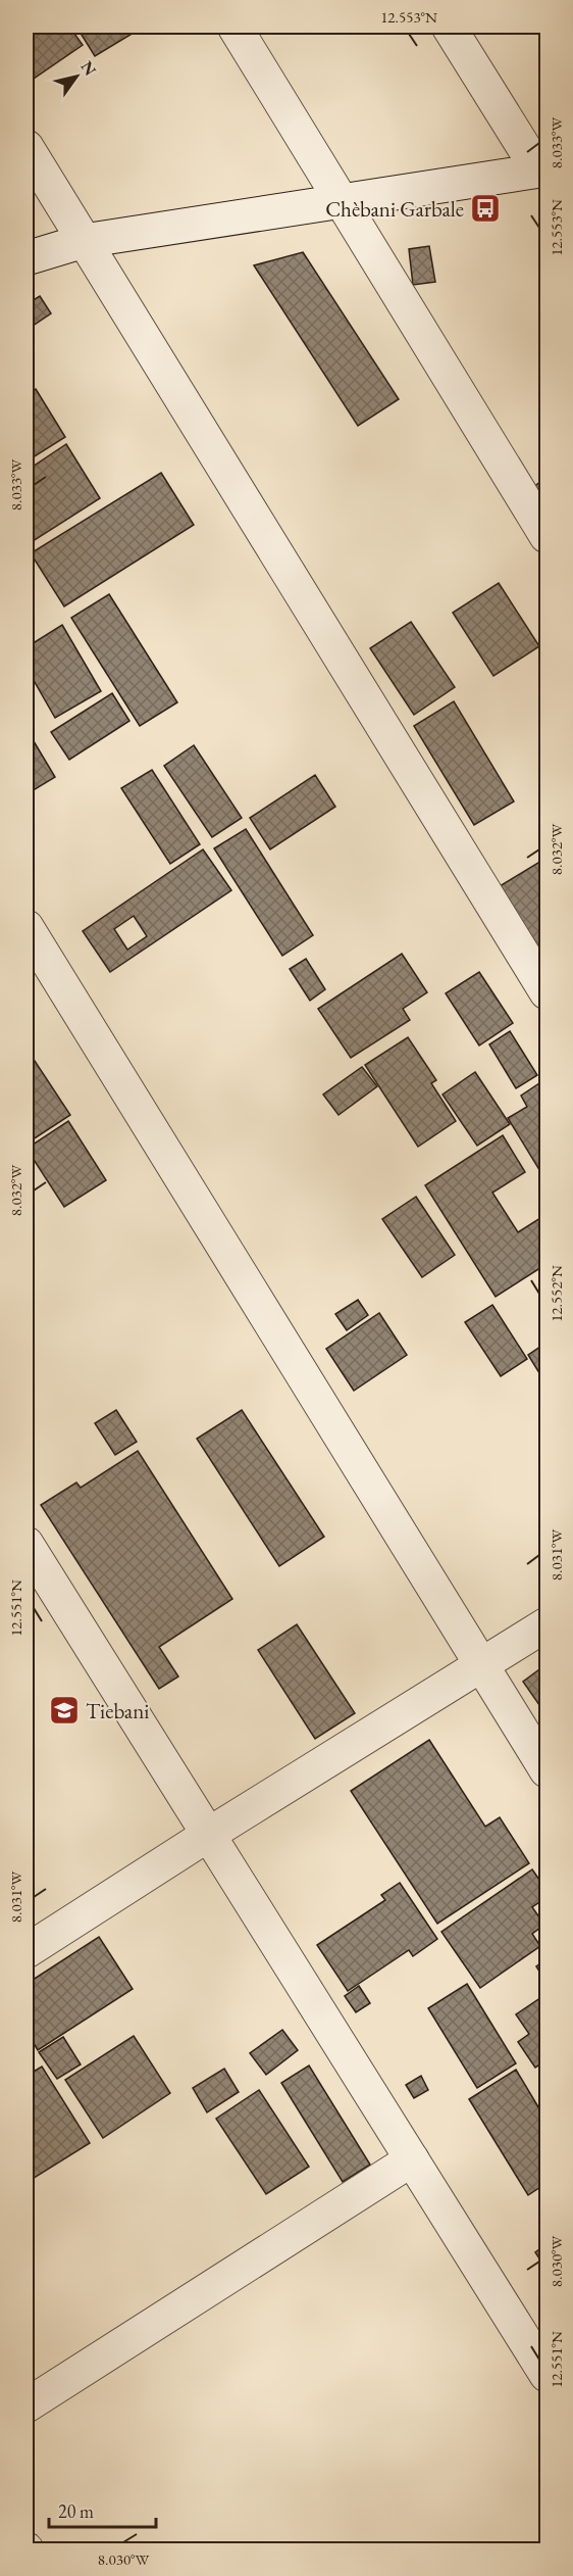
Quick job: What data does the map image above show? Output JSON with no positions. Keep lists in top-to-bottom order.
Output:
{
  "places": {
    "bus stop": ["Chèbani Garbale"],
    "school or university": ["Tiebani"]
  },
  "scale_bar": "20 m",
  "north": "top right",
  "coordinates": [
    "12.553°N",
    "8.033°W",
    "8.032°W",
    "12.552°N",
    "8.031°W",
    "12.551°N",
    "8.030°W"
  ]
}
